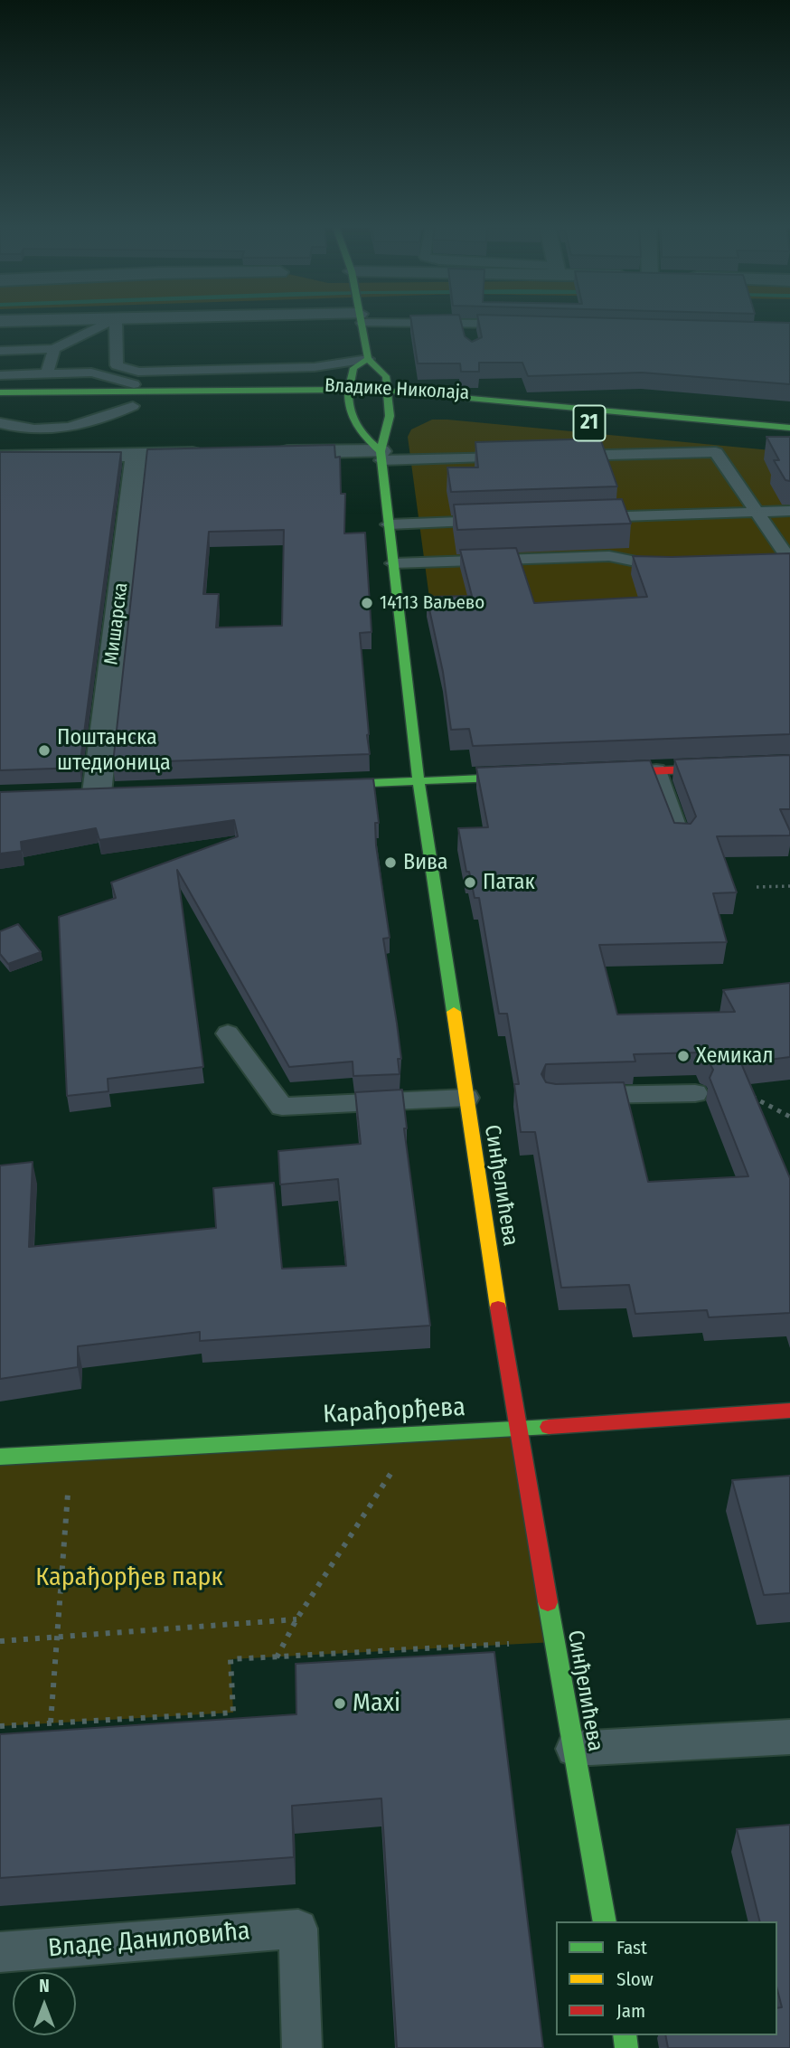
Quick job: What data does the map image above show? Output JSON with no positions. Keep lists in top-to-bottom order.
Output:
{
  "streets": {
    "main road": [
      "Владике Николаја",
      "21",
      "Синђелићева",
      "Карађорђева"
    ],
    "street": ["Мишарска"],
    "lane": ["Владе Даниловића"]
  },
  "crossings": [
    ["Владике Николаја", "21"],
    ["Владике Николаја", "Синђелићева"],
    ["Синђелићева", "Карађорђева"]
  ],
  "parks": ["Карађорђев парк"],
  "places": [
    "14113 Ваљево",
    "Поштанска штедионица",
    "Вива",
    "Патак",
    "Хемикал",
    "Maxi"
  ],
  "legend": ["Fast", "Slow", "Jam"],
  "north": "top"
}
